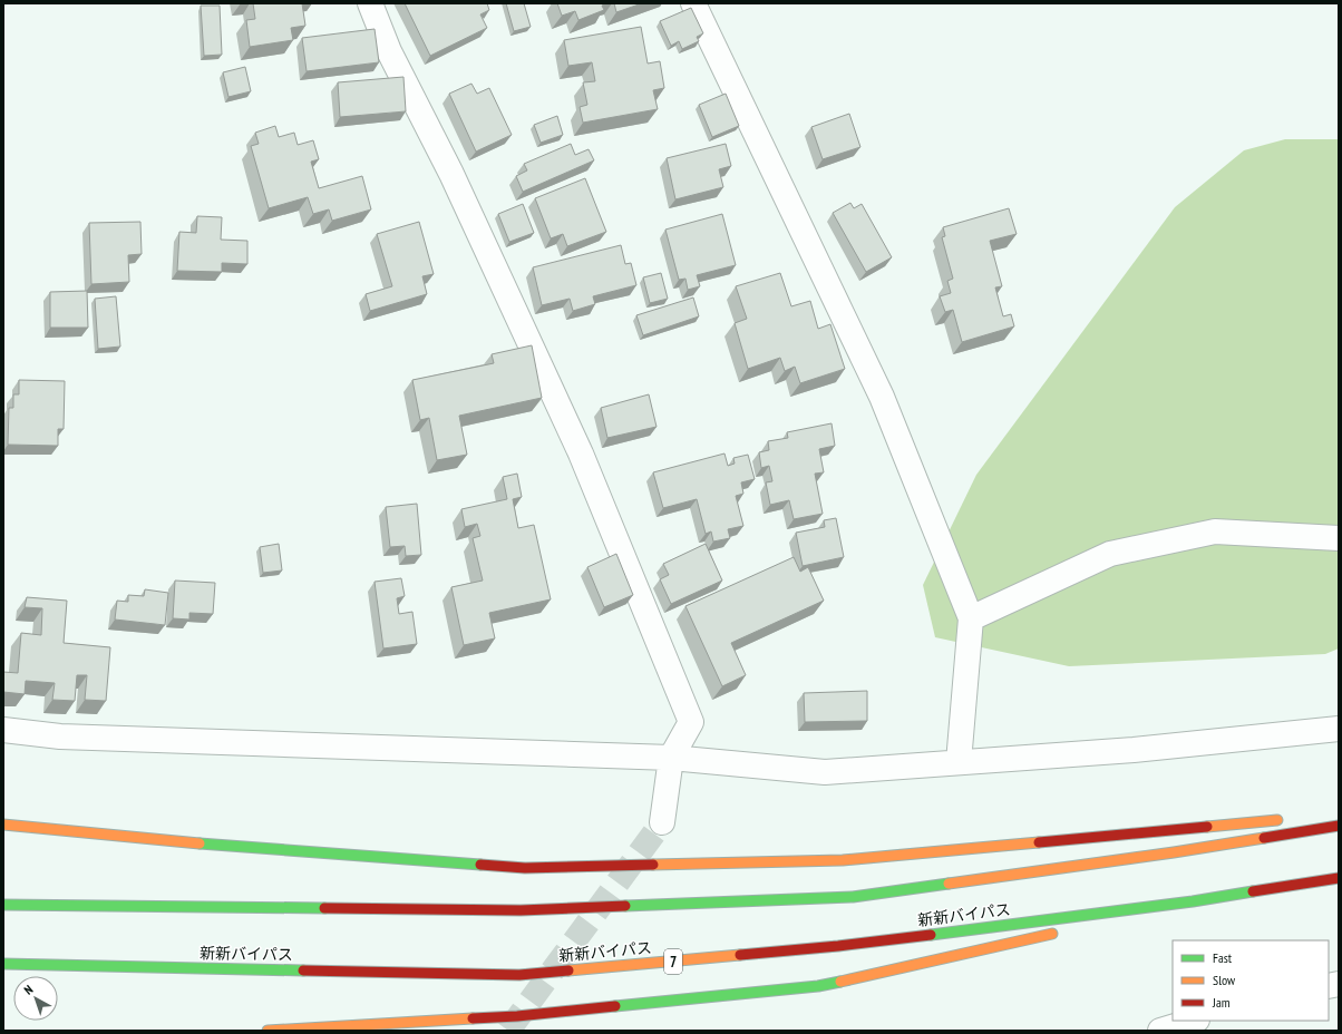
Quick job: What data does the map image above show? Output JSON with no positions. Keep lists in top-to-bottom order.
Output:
{
  "streets": {
    "highway": ["新新バイパス", "7"]
  },
  "legend": ["Fast", "Slow", "Jam"],
  "north": "top left"
}
